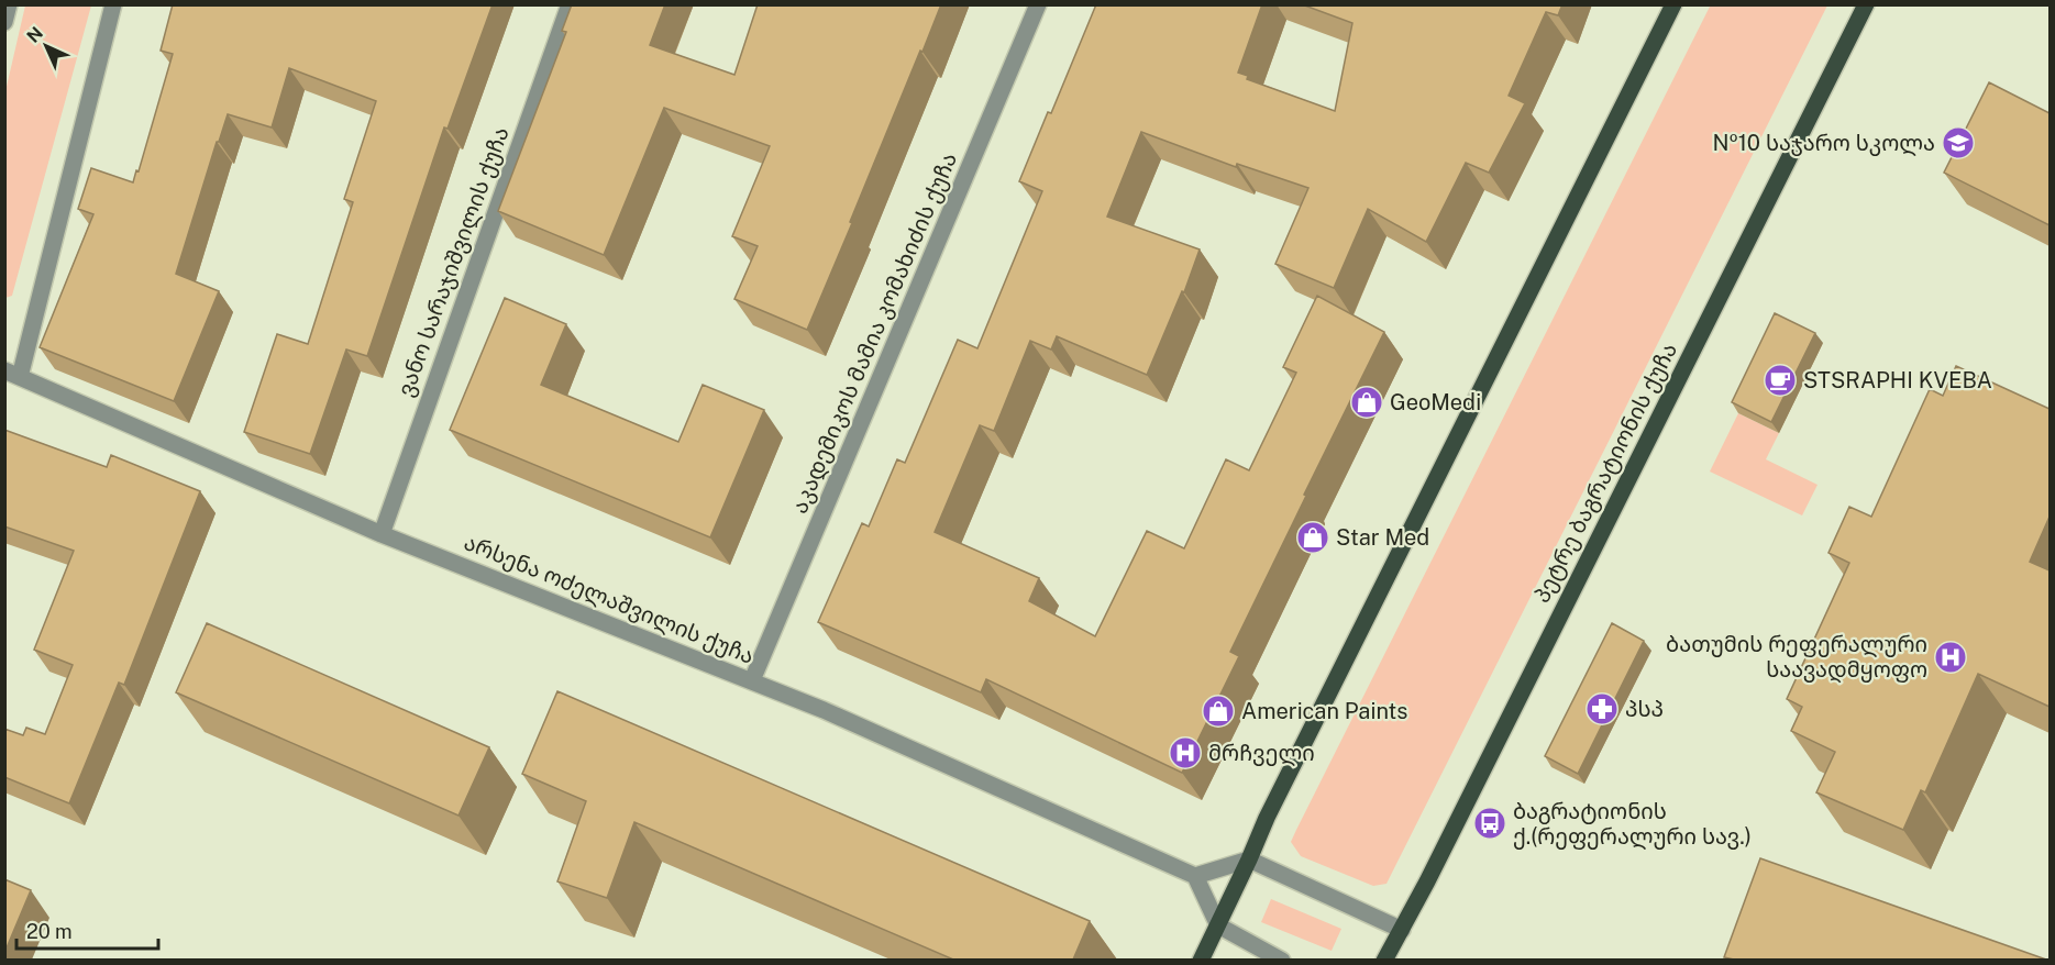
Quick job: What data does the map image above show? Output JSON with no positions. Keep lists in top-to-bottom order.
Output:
{
  "streets": {
    "main road": ["პეტრე ბაგრატიონის ქუჩა"],
    "street": ["ვანო სარაჯიშვილის ქუჩა", "აკადემიკოს მამია კომახიძის ქუჩა", "არსენა ოძელაშვილის ქუჩა"]
  },
  "crossings": [
    ["ვანო სარაჯიშვილის ქუჩა", "არსენა ოძელაშვილის ქუჩა"],
    ["აკადემიკოს მამია კომახიძის ქუჩა", "არსენა ოძელაშვილის ქუჩა"]
  ],
  "places": {
    "school or university": ["№10 საჯარო სკოლა"],
    "cafe": ["STSRAPHI KVEBA"],
    "shop": ["GeoMedi", "Star Med", "American Paints"],
    "hospital": ["ბათუმის რეფერალური საავადმყოფო", "მრჩველი"],
    "pharmacy": ["პსპ"],
    "bus stop": ["ბაგრატიონის ქ.(რეფერალური სავ.)"]
  },
  "scale_bar": "20 m",
  "north": "top left"
}
